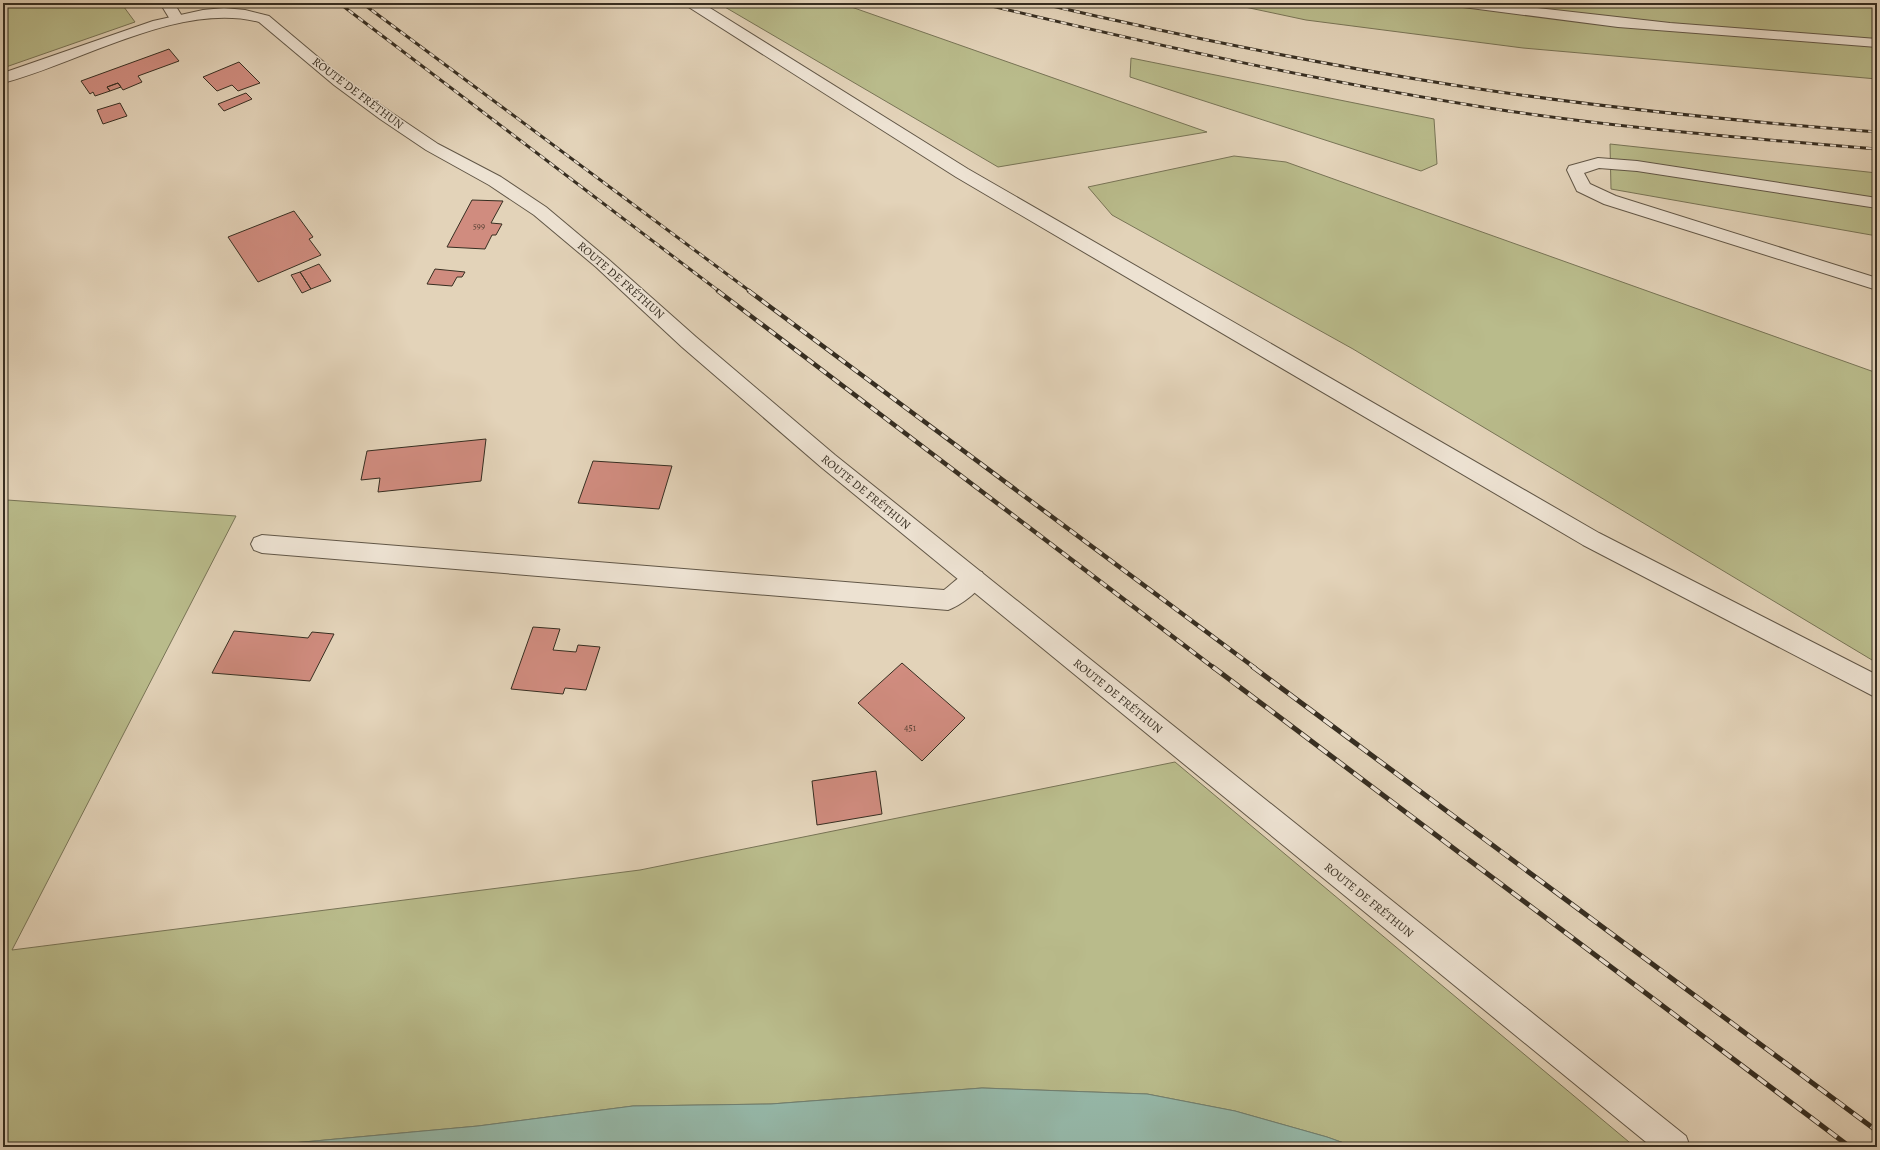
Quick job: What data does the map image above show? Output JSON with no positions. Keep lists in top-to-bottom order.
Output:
{
  "streets": {
    "street": ["ROUTE DE FRÉTHUN"]
  },
  "house_numbers": ["599", "451"]
}
